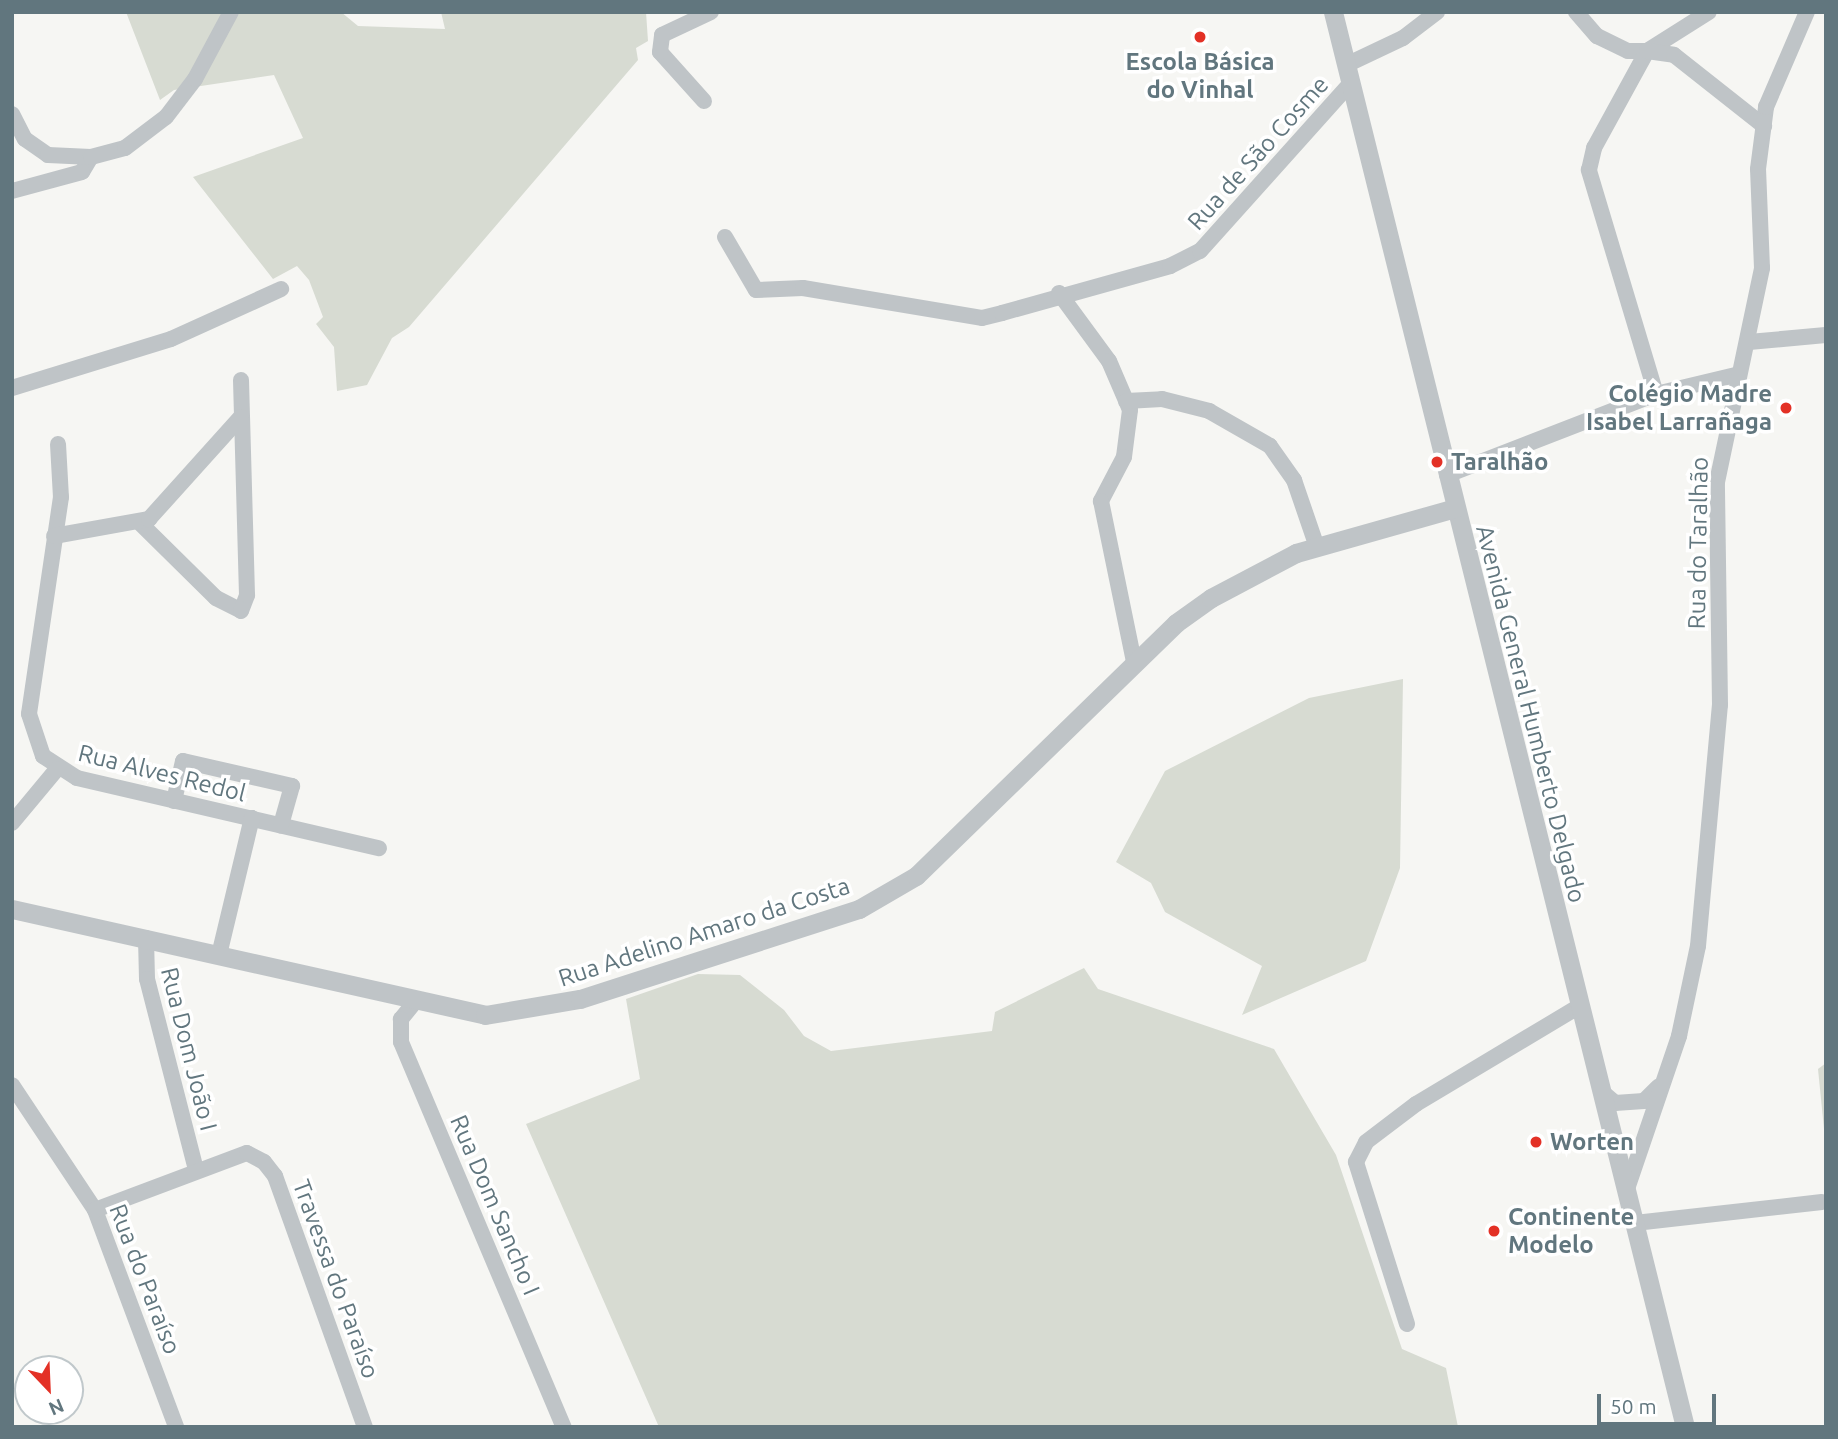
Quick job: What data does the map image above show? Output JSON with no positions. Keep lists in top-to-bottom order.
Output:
{
  "streets": {
    "street": [
      "Rua de São Cosme",
      "Rua do Taralhão",
      "Avenida General Humberto Delgado",
      "Rua Alves Redol",
      "Rua Adelino Amaro da Costa",
      "Rua Dom João I",
      "Rua Dom Sancho I",
      "Rua do Paraíso",
      "Travessa do Paraíso"
    ]
  },
  "crossings": [
    ["Rua de São Cosme", "Avenida General Humberto Delgado"],
    ["Rua do Taralhão", "Avenida General Humberto Delgado"],
    ["Avenida General Humberto Delgado", "Rua Adelino Amaro da Costa"],
    ["Rua Adelino Amaro da Costa", "Rua Dom João I"],
    ["Rua Adelino Amaro da Costa", "Rua Dom Sancho I"],
    ["Rua Dom João I", "Travessa do Paraíso"],
    ["Rua do Paraíso", "Travessa do Paraíso"]
  ],
  "places": [
    "Escola Básica do Vinhal",
    "Colégio Madre Isabel Larrañaga",
    "Taralhão",
    "Worten",
    "Continente Modelo"
  ],
  "scale_bar": "50 m",
  "north": "bottom right"
}
